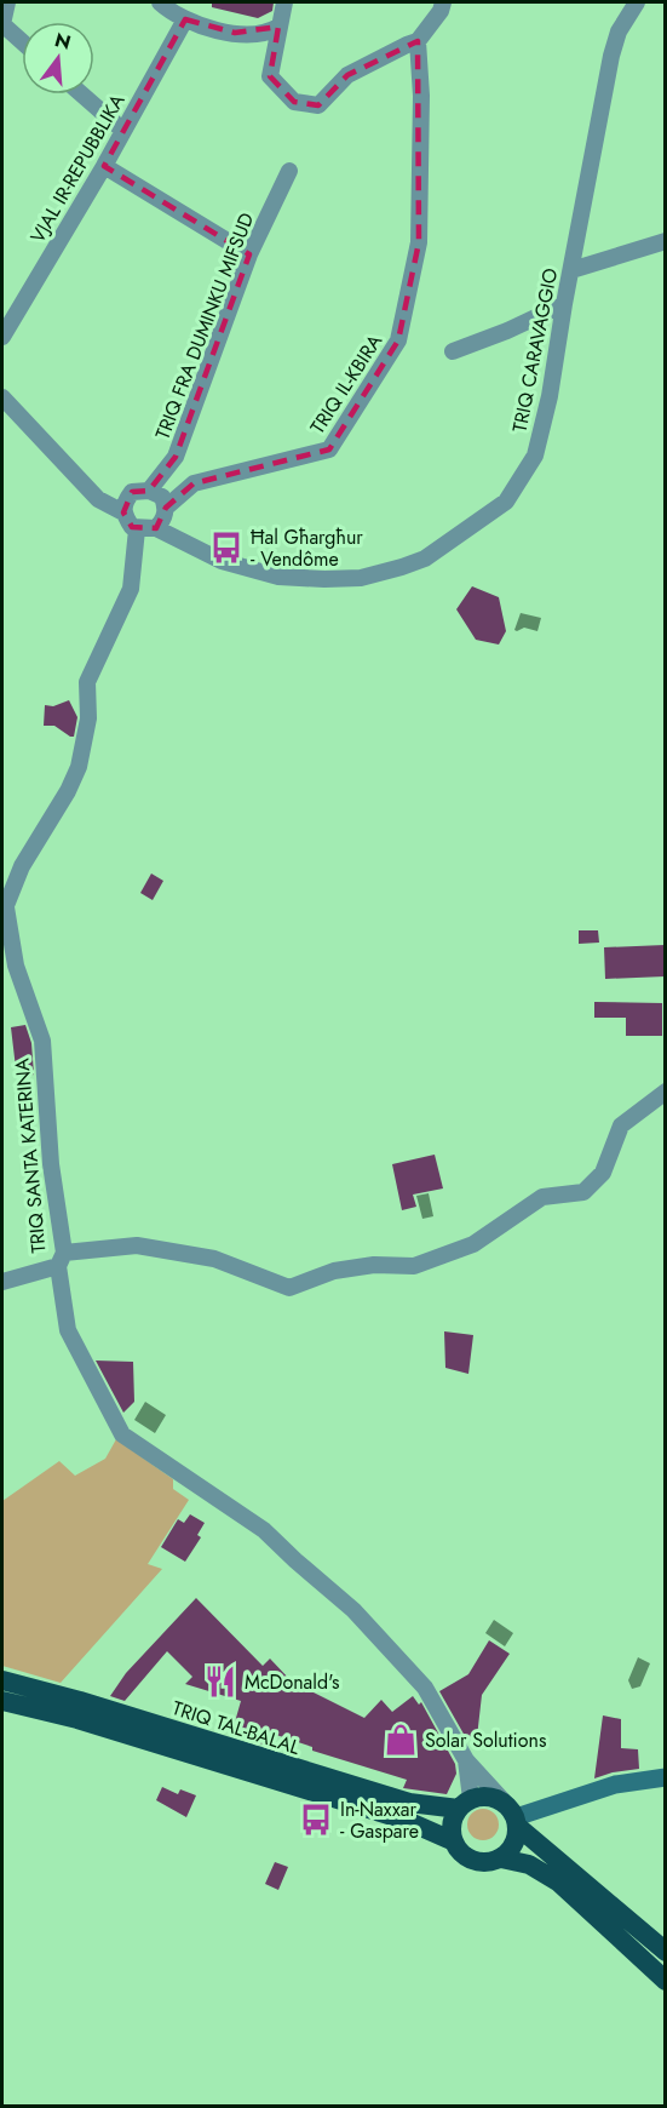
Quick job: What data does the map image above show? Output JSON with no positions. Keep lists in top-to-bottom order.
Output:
{
  "streets": {
    "highway": ["TRIQ TAL-BALAL"],
    "street": [
      "VJAL IR-REPUBBLIKA",
      "TRIQ FRA DUMINKU MIFSUD",
      "TRIQ CARAVAGGIO",
      "TRIQ IL-KBIRA",
      "TRIQ SANTA KATERINA"
    ]
  },
  "crossings": [
    ["TRIQ FRA DUMINKU MIFSUD", "TRIQ CARAVAGGIO"],
    ["TRIQ FRA DUMINKU MIFSUD", "TRIQ IL-KBIRA"],
    ["TRIQ CARAVAGGIO", "TRIQ IL-KBIRA"],
    ["TRIQ SANTA KATERINA", "TRIQ TAL-BALAL"]
  ],
  "places": {
    "bus stop": ["Ħal Għargħur - Vendôme", "In-Naxxar - Gaspare"],
    "restaurant": ["McDonald's"],
    "shop": ["Solar Solutions"]
  },
  "north": "top"
}
